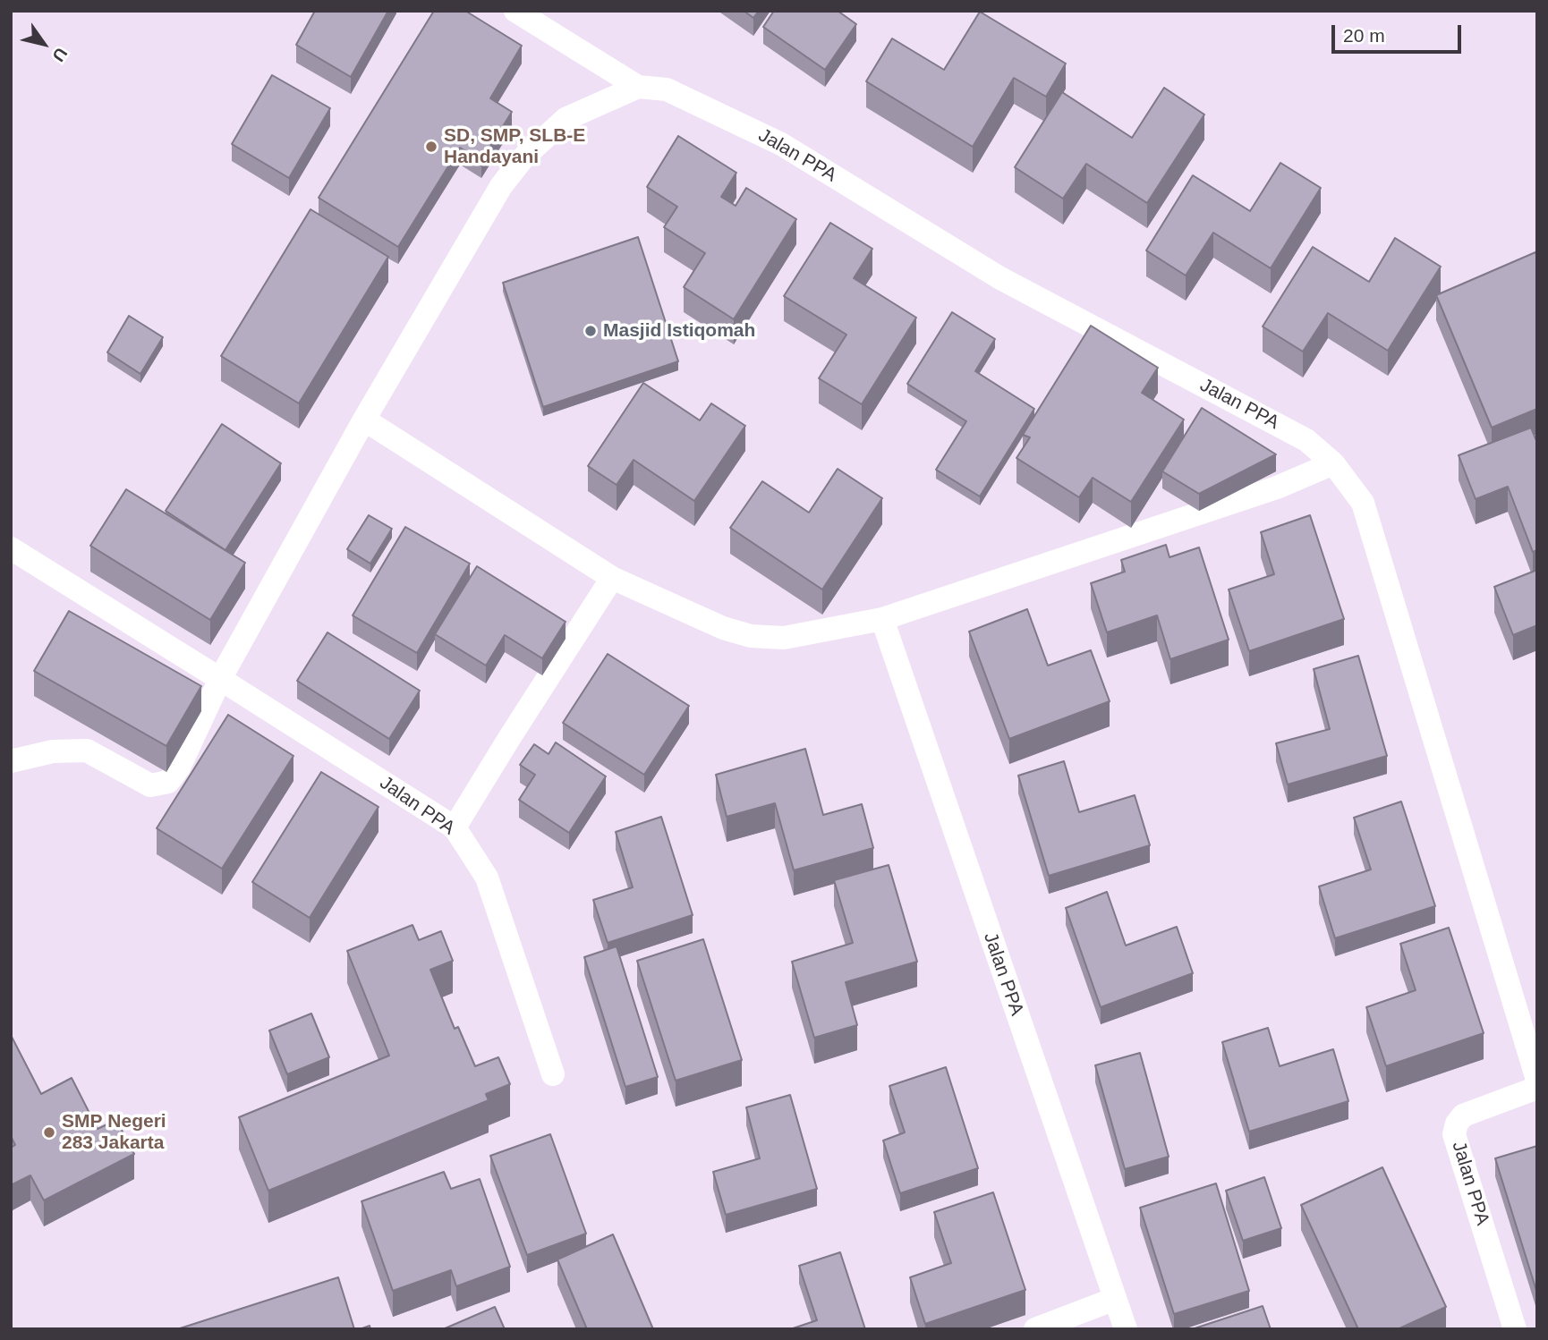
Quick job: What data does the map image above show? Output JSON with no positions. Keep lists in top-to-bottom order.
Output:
{
  "streets": {
    "lane": ["Jalan PPA"]
  },
  "places": ["SD, SMP, SLB-E Handayani", "Masjid Istiqomah", "SMP Negeri 283 Jakarta"],
  "scale_bar": "20 m",
  "north": "bottom right"
}
